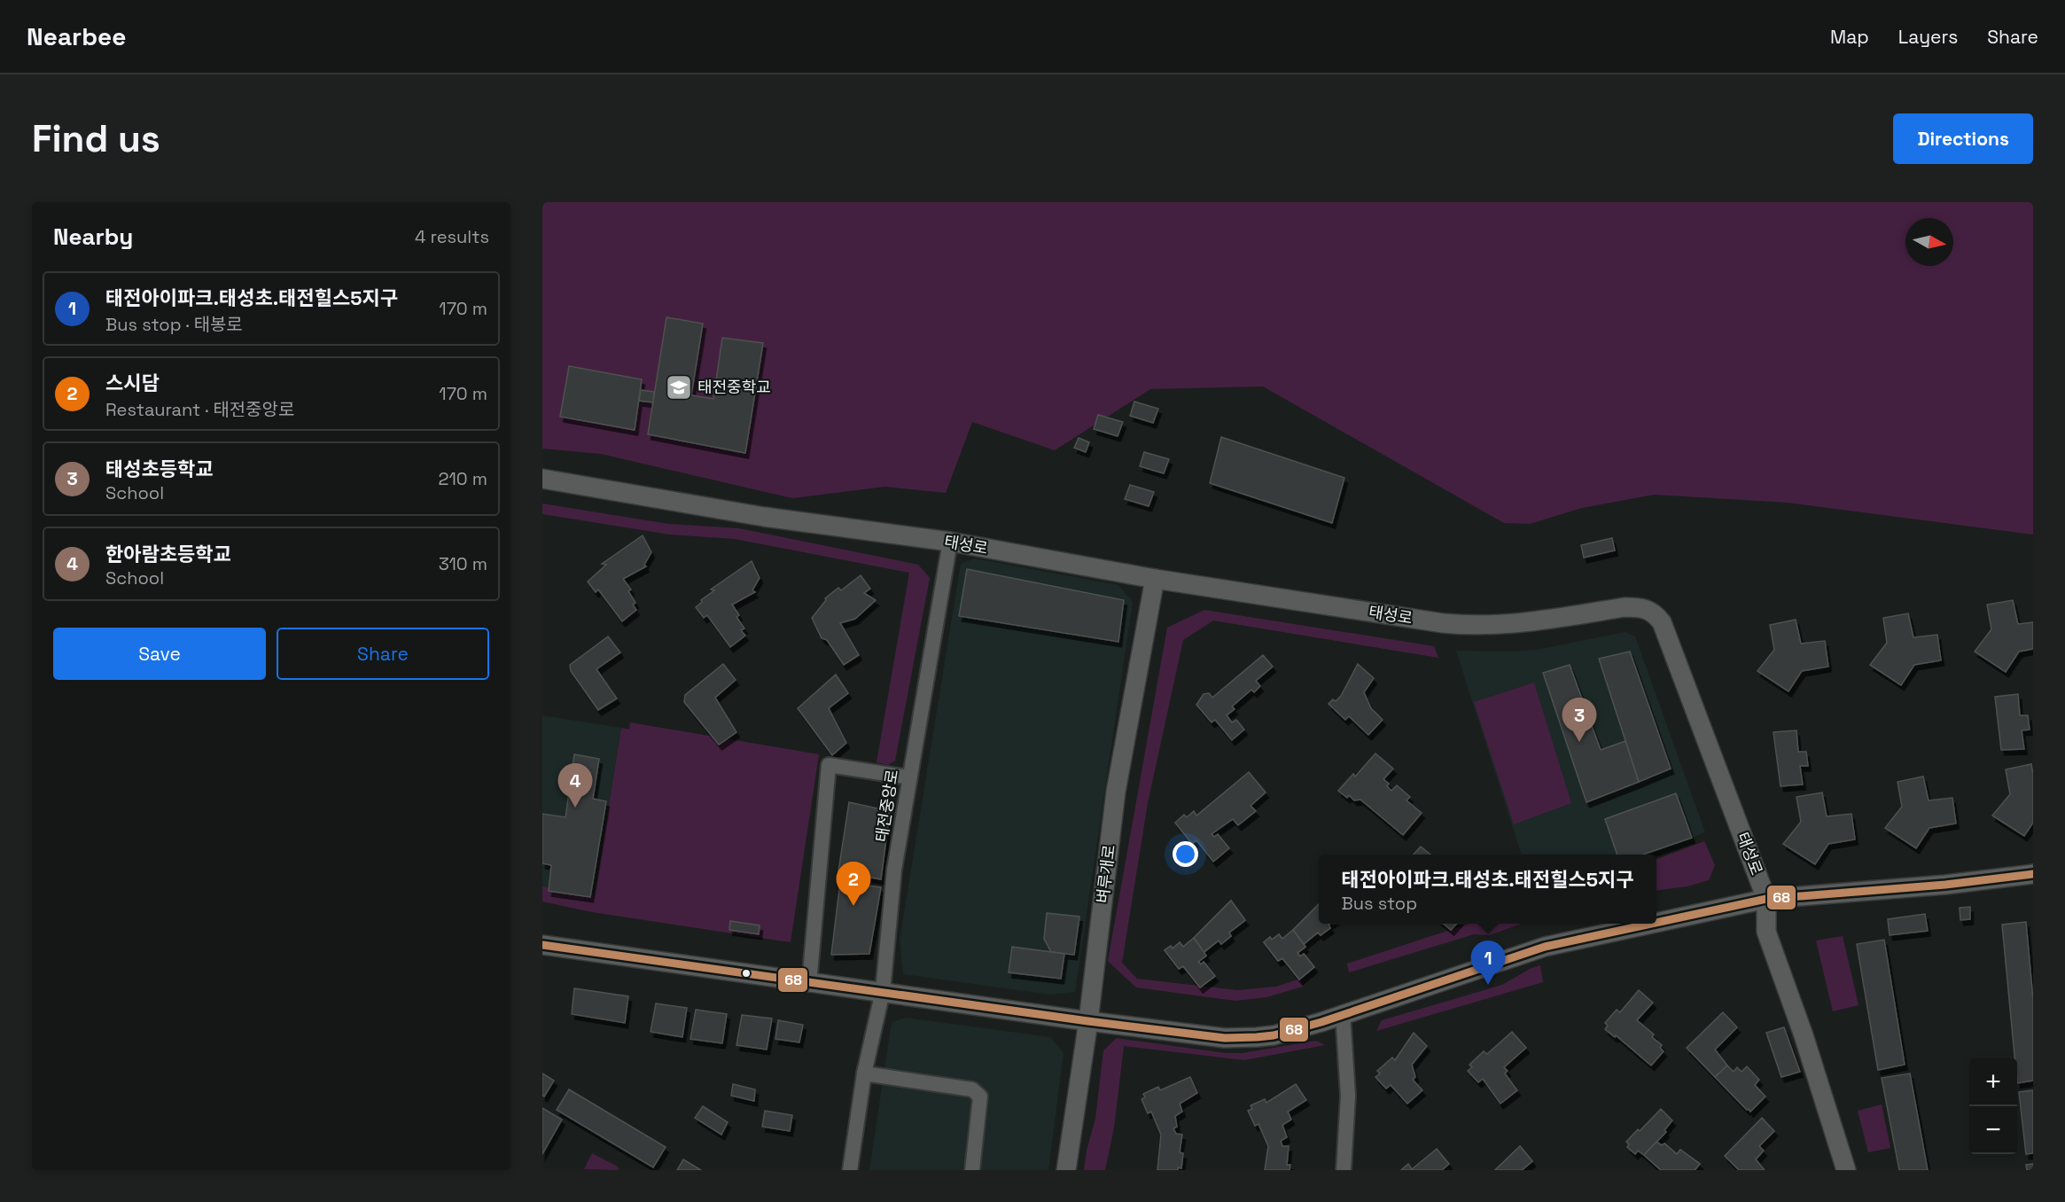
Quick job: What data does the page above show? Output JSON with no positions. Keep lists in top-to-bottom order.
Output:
{
  "streets": {
    "street": ["태성로", "태전중앙로", "벼루개로"]
  },
  "crossings": [
    ["태성로", "태전중앙로"],
    ["태성로", "벼루개로"]
  ],
  "places": {
    "school or university": ["태전중학교"]
  },
  "lines": ["transit line 68"],
  "north": "right",
  "page": {
    "header": "Nearbee",
    "nav": ["Map", "Layers", "Share"],
    "buttons": [
      "Directions",
      ["Save", "Share"]
    ],
    "title": "Find us",
    "heading": ["Nearby", "4 results"],
    "list": [
      {
        "mark": "1",
        "name": "태전아이파크.태성초.태전힐스5지구",
        "note": "Bus stop · 태봉로",
        "value": "170 m"
      },
      {
        "mark": "2",
        "name": "스시담",
        "note": "Restaurant · 태전중앙로",
        "value": "170 m"
      },
      {
        "mark": "3",
        "name": "태성초등학교",
        "note": "School",
        "value": "210 m"
      },
      {
        "mark": "4",
        "name": "한아람초등학교",
        "note": "School",
        "value": "310 m"
      }
    ],
    "pins": [
      "3",
      "4",
      "2",
      "1"
    ],
    "popup": ["태전아이파크.태성초.태전힐스5지구", "Bus stop"],
    "map_buttons": ["+", "−"]
  }
}
